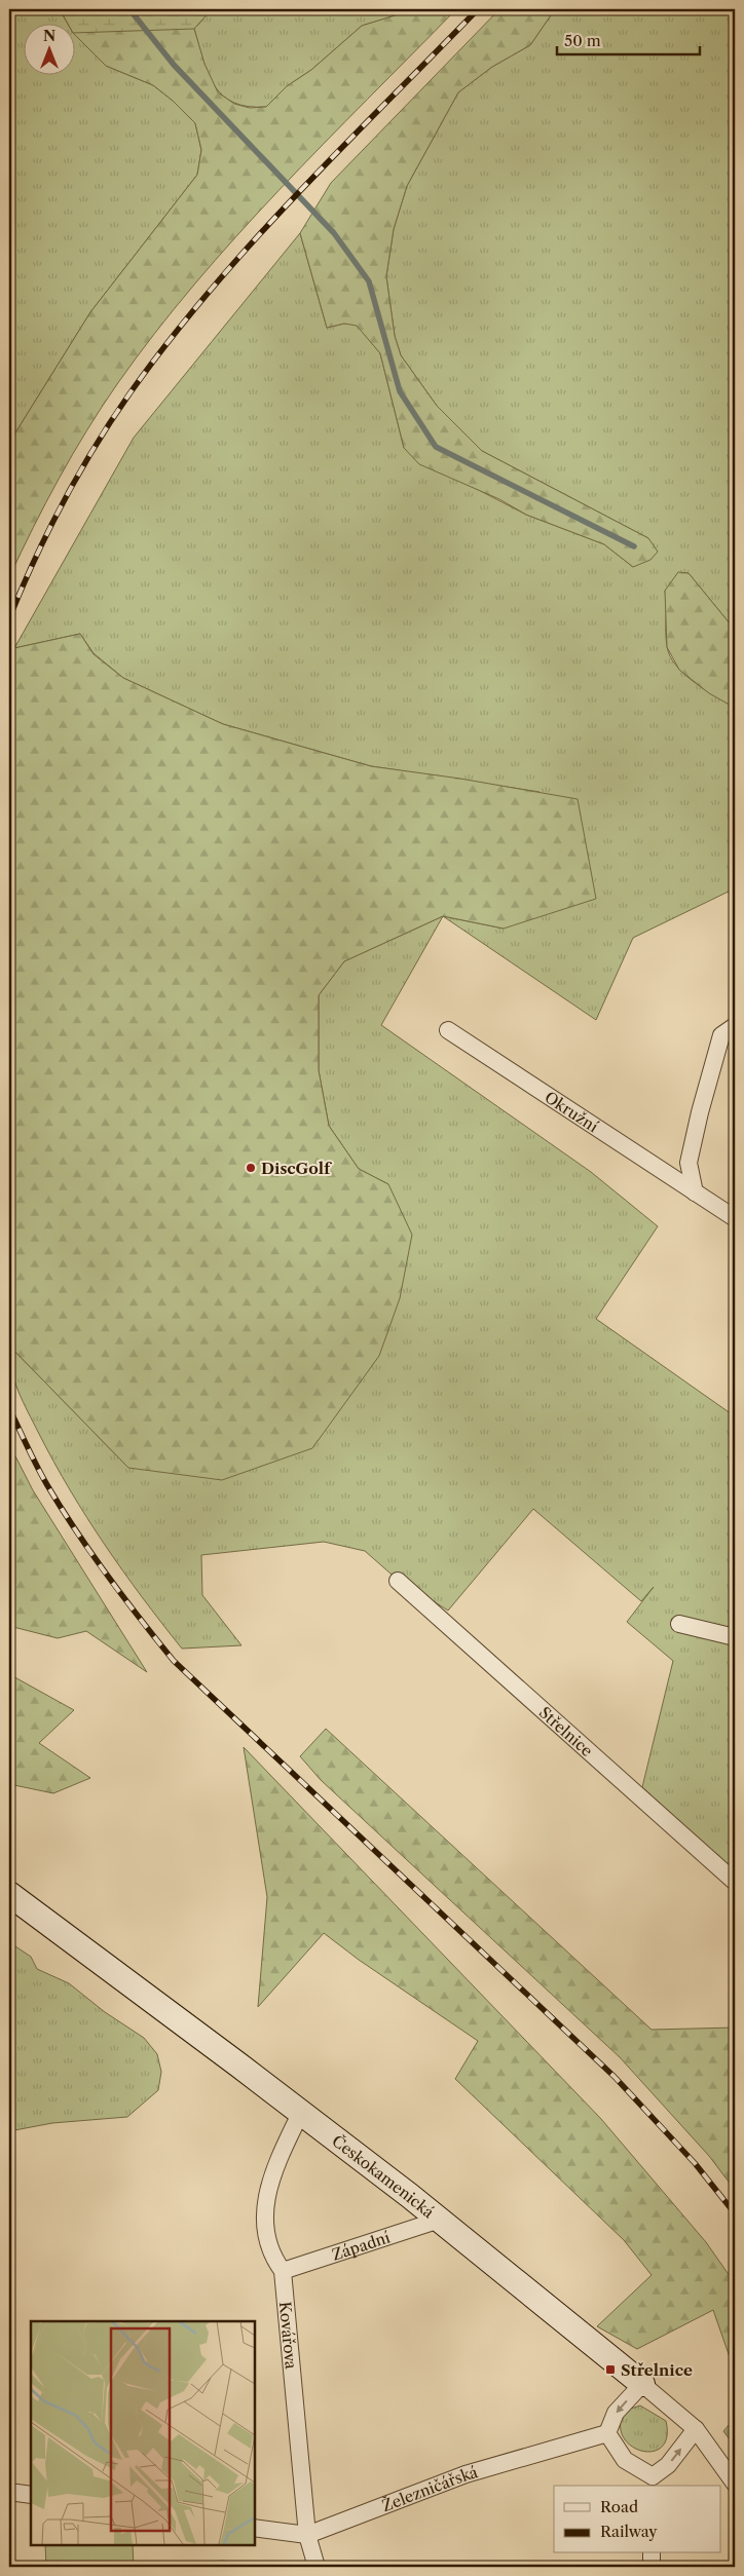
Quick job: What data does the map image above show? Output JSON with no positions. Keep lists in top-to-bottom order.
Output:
{
  "streets": {
    "street": [
      "Okružní",
      "Střelnice",
      "Českokamenická",
      "Západní",
      "Kovářova",
      "Železničářská"
    ]
  },
  "crossings": [
    ["Českokamenická", "Západní"],
    ["Českokamenická", "Kovářova"],
    ["Západní", "Kovářova"],
    ["Kovářova", "Železničářská"]
  ],
  "places": {
    "other": ["DiscGolf"],
    "transit": ["Střelnice"]
  },
  "legend": ["Road", "Railway"],
  "scale_bar": "50 m",
  "north": "top"
}
